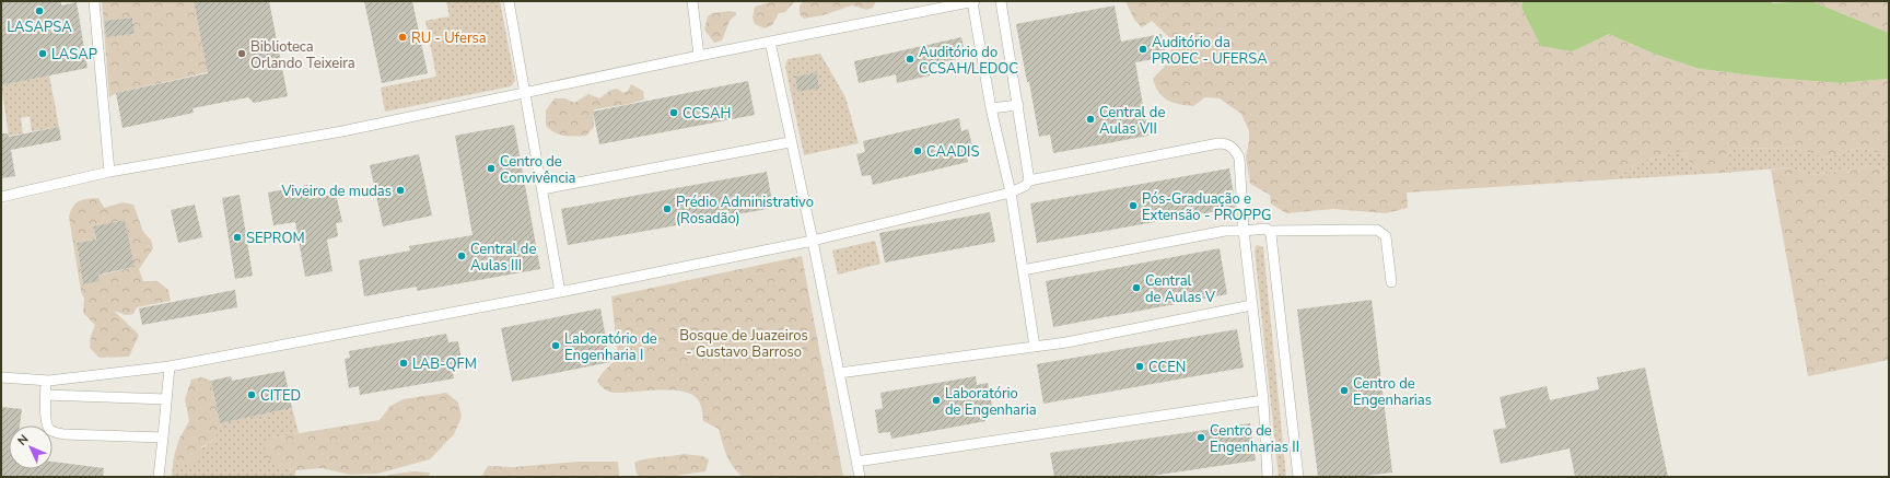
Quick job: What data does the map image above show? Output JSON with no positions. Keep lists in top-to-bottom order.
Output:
{
  "parks": ["Bosque de Juazeiros - Gustavo Barroso"],
  "places": [
    "LASAPSA",
    "RU - Ufersa",
    "Auditório da PROEC - UFERSA",
    "LASAP",
    "Biblioteca Orlando Teixeira",
    "Auditório do CCSAH/LEDOC",
    "CCSAH",
    "Central de Aulas VII",
    "CAADIS",
    "Centro de Convivência",
    "Viveiro de mudas",
    "Pós-Graduação e Extensão - PROPPG",
    "Prédio Administrativo (Rosadão)",
    "SEPROM",
    "Central de Aulas III",
    "Central de Aulas V",
    "Laboratório de Engenharia I",
    "LAB-QFM",
    "CCEN",
    "Centro de Engenharias",
    "CITED",
    "Laboratório de Engenharia",
    "Centro de Engenharias II"
  ],
  "north": "top left"
}
